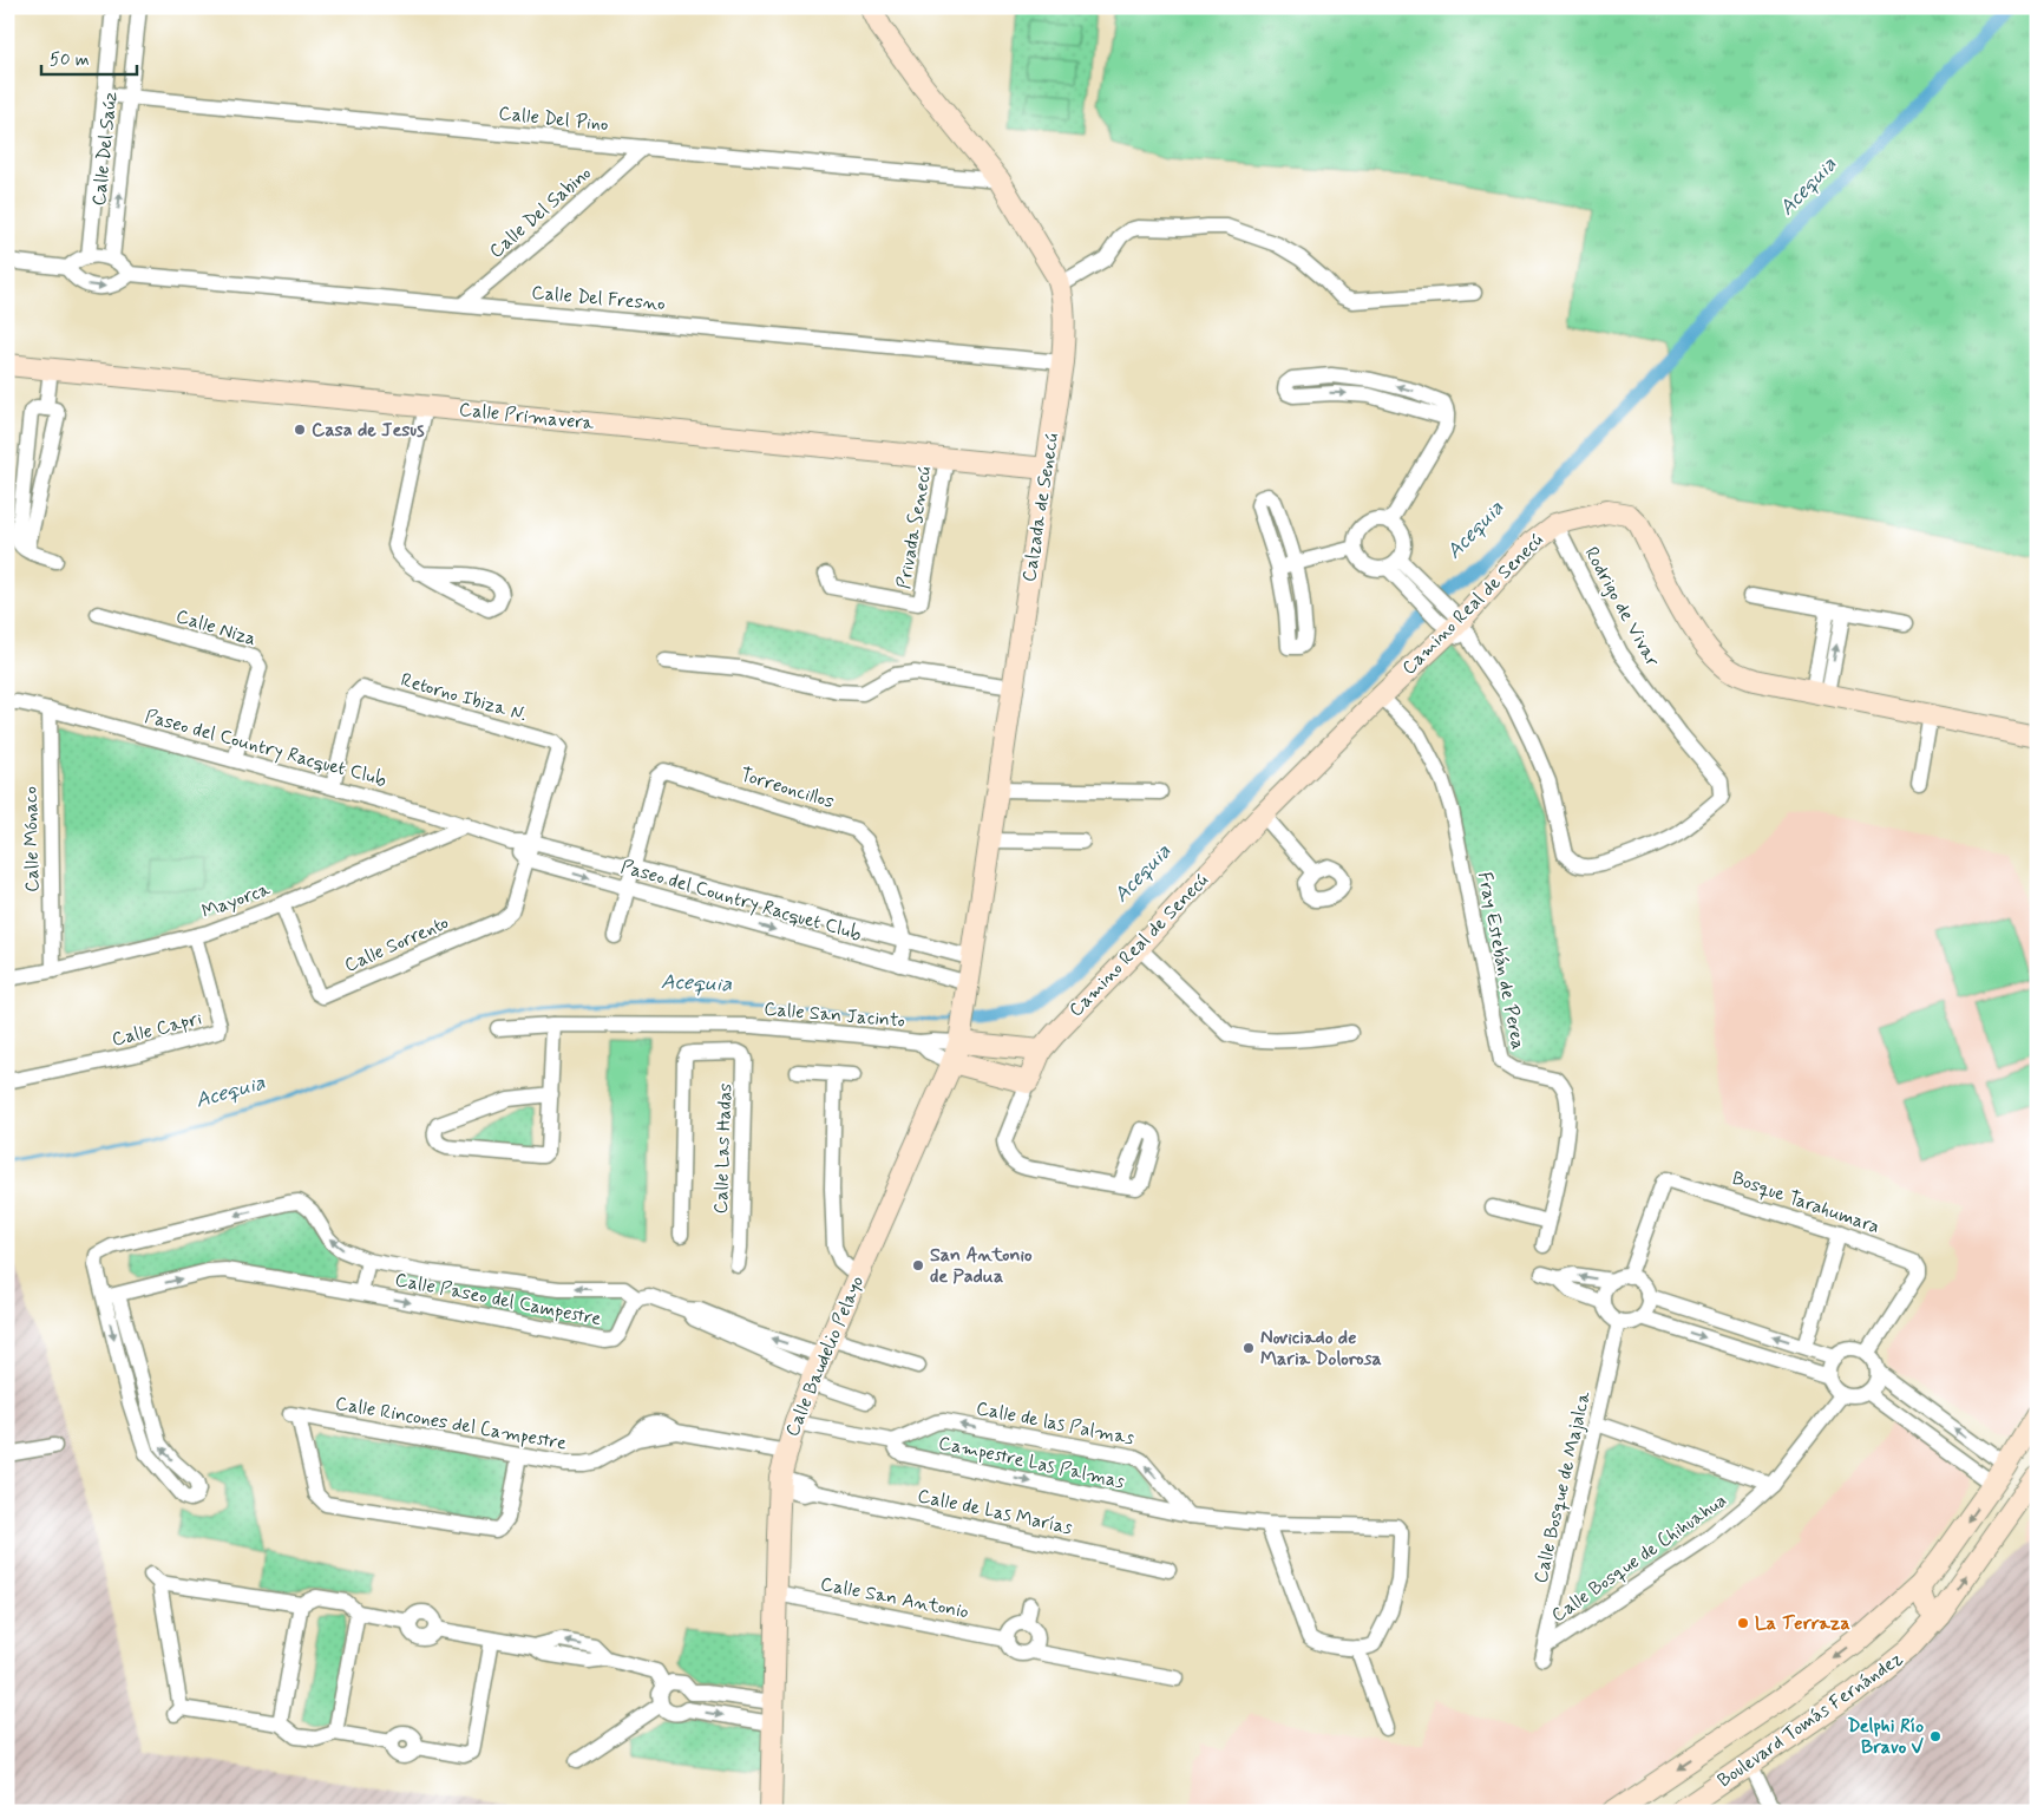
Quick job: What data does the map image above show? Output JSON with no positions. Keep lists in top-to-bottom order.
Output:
{
  "streets": {
    "street": [
      "Calle Del Pino",
      "Calle Del Saúz",
      "Calle Del Sabino",
      "Calle Del Fresno",
      "Calle Primavera",
      "Calzada de Senecú",
      "Privada Senecú",
      "Camino Real de Senecú",
      "Rodrigo de Vivar",
      "Calle Niza",
      "Retorno Ibiza N.",
      "Paseo del Country Racquet Club",
      "Torreoncillos",
      "Calle Mónaco",
      "Mayorca",
      "Calle Sorrento",
      "Fray Estebán de Perea",
      "Calle San Jacinto",
      "Calle Capri",
      "Calle Las Hadas",
      "Bosque Tarahumara",
      "Calle Paseo del Campestre",
      "Calle Baudelio Pelayo",
      "Calle Rincones del Campestre",
      "Calle de las Palmas",
      "Campestre Las Palmas",
      "Calle Bosque de Majalca",
      "Calle de Las Marías",
      "Calle Bosque de Chihuahua",
      "Calle San Antonio",
      "Boulevard Tomás Fernández"
    ]
  },
  "crossings": [
    ["Calle Del Pino", "Calle Del Saúz"],
    ["Calle Del Pino", "Calle Del Sabino"],
    ["Calle Del Pino", "Calzada de Senecú"],
    ["Calle Del Sabino", "Calle Del Fresno"],
    ["Calle Del Fresno", "Calzada de Senecú"],
    ["Calle Primavera", "Calzada de Senecú"],
    ["Calle Primavera", "Privada Senecú"],
    ["Calzada de Senecú", "Paseo del Country Racquet Club"],
    ["Calzada de Senecú", "Calle San Jacinto"],
    ["Calzada de Senecú", "Calle Baudelio Pelayo"],
    ["Camino Real de Senecú", "Rodrigo de Vivar"],
    ["Camino Real de Senecú", "Fray Estebán de Perea"],
    ["Calle Niza", "Paseo del Country Racquet Club"],
    ["Retorno Ibiza N.", "Paseo del Country Racquet Club"],
    ["Retorno Ibiza N.", "Calle Sorrento"],
    ["Paseo del Country Racquet Club", "Torreoncillos"],
    ["Paseo del Country Racquet Club", "Calle Mónaco"],
    ["Paseo del Country Racquet Club", "Mayorca"],
    ["Paseo del Country Racquet Club", "Calle Sorrento"],
    ["Calle Mónaco", "Mayorca"],
    ["Mayorca", "Calle Sorrento"],
    ["Mayorca", "Calle Capri"],
    ["Calle San Jacinto", "Calle Baudelio Pelayo"],
    ["Bosque Tarahumara", "Calle Bosque de Majalca"],
    ["Bosque Tarahumara", "Calle Bosque de Chihuahua"],
    ["Calle Paseo del Campestre", "Calle Baudelio Pelayo"],
    ["Calle Baudelio Pelayo", "Calle Rincones del Campestre"],
    ["Calle Baudelio Pelayo", "Campestre Las Palmas"],
    ["Calle Baudelio Pelayo", "Calle de Las Marías"],
    ["Calle Baudelio Pelayo", "Calle San Antonio"],
    ["Calle de las Palmas", "Campestre Las Palmas"],
    ["Calle Bosque de Majalca", "Calle Bosque de Chihuahua"]
  ],
  "one_way": ["Calle de las Palmas", "Campestre Las Palmas"],
  "water": ["Acequia"],
  "places": [
    "Casa de Jesus",
    "San Antonio de Padua",
    "Noviciado de Maria Dolorosa",
    "La Terraza",
    "Delphi Río Bravo V"
  ],
  "scale_bar": "50 m"
}
